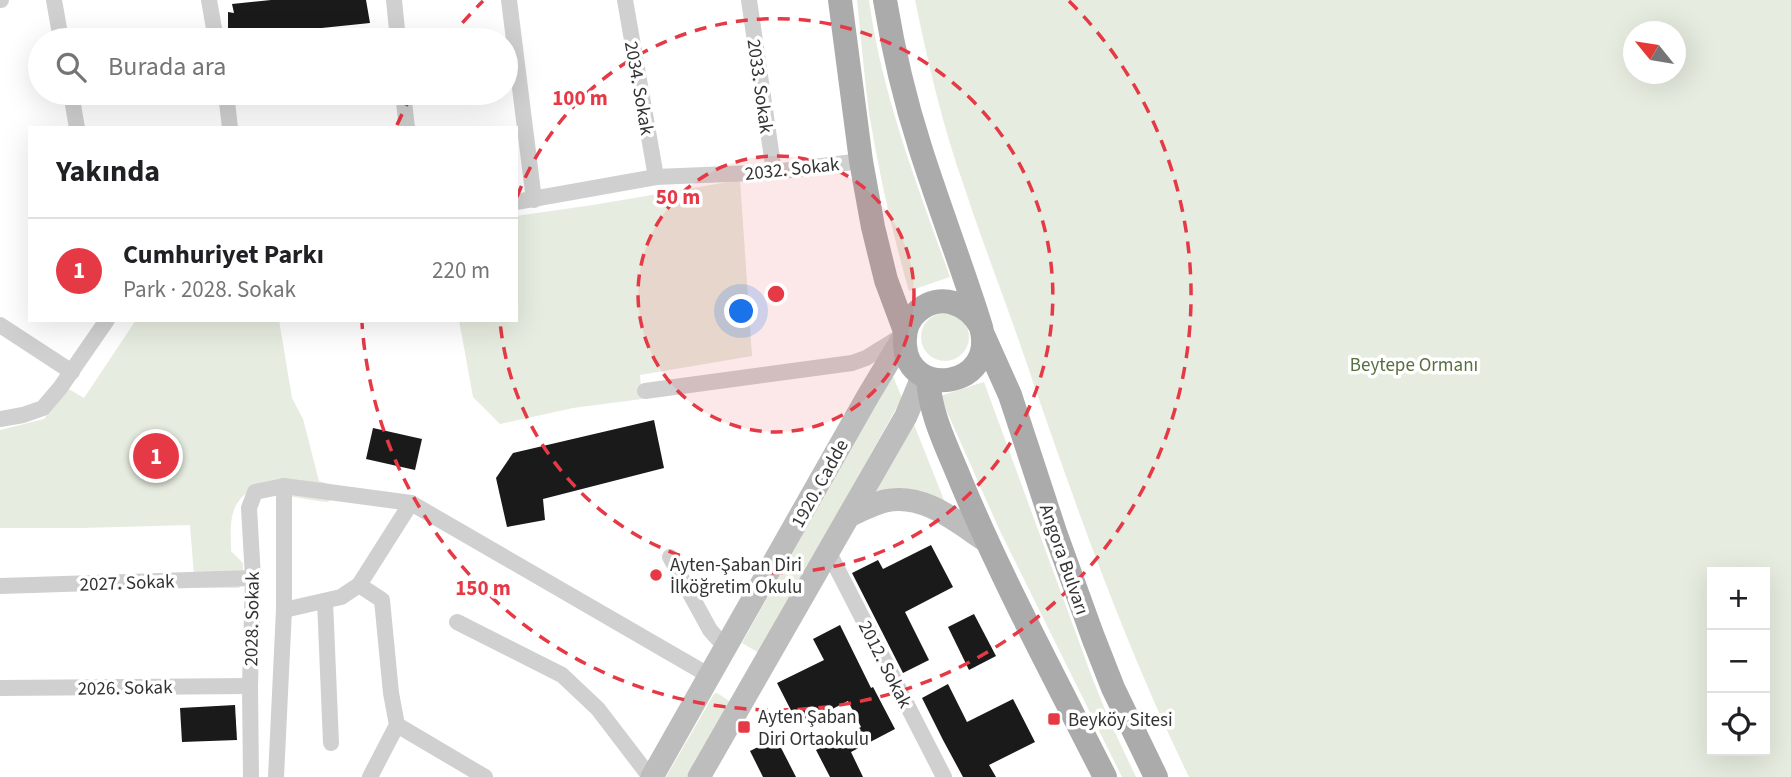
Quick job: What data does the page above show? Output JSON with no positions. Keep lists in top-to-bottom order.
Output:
{
  "streets": {
    "main road": ["1920. Cadde", "Angora Bulvarı"],
    "street": [
      "2033. Sokak",
      "2034. Sokak",
      "2032. Sokak",
      "2027. Sokak",
      "2028. Sokak",
      "2012. Sokak",
      "2026. Sokak"
    ]
  },
  "crossings": [
    ["2033. Sokak", "2032. Sokak"],
    ["2034. Sokak", "2032. Sokak"],
    ["1920. Cadde", "Angora Bulvarı"],
    ["2027. Sokak", "2028. Sokak"],
    ["2028. Sokak", "2026. Sokak"]
  ],
  "parks": ["Beytepe Ormanı"],
  "places": {
    "other": ["Ayten-Şaban Diri İlköğretim Okulu"],
    "transit": ["Beyköy Sitesi", "Ayten Şaban Diri Ortaokulu"]
  },
  "north": "top left",
  "page": {
    "search": "Burada ara",
    "heading": "Yakında",
    "list": [
      {
        "mark": "1",
        "name": "Cumhuriyet Parkı",
        "note": "Park · 2028. Sokak",
        "value": "220 m"
      }
    ],
    "pins": "1",
    "map_buttons": ["+", "−"]
  },
  "rings": ["100 m", "50 m", "150 m"]
}
